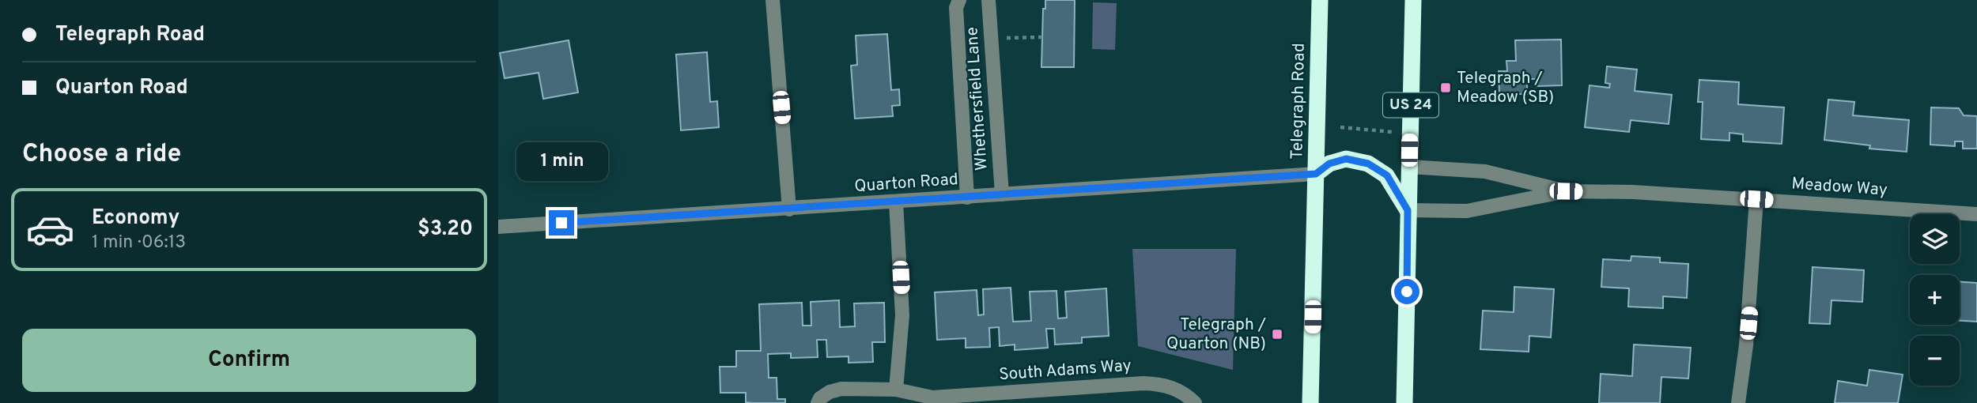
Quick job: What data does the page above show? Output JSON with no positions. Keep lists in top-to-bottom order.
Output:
{
  "streets": {
    "highway": ["Telegraph Road", "US 24"],
    "street": [
      "Whethersfield Lane",
      "Quarton Road",
      "Meadow Way",
      "South Adams Way"
    ]
  },
  "crossings": [
    ["Whethersfield Lane", "Quarton Road"],
    ["Telegraph Road", "Quarton Road"],
    ["US 24", "Meadow Way"]
  ],
  "places": {
    "transit": ["Telegraph / Meadow (SB)", "Telegraph / Quarton (NB)"]
  },
  "page": {
    "banner": ["Telegraph Road", "Quarton Road"],
    "heading": "Choose a ride",
    "bubble": "1 min",
    "list": [
      {
        "name": "Economy",
        "note": "1 min · 06:13",
        "value": "$3.20"
      }
    ],
    "map_buttons": ["+", "−"],
    "buttons": "Confirm"
  }
}
